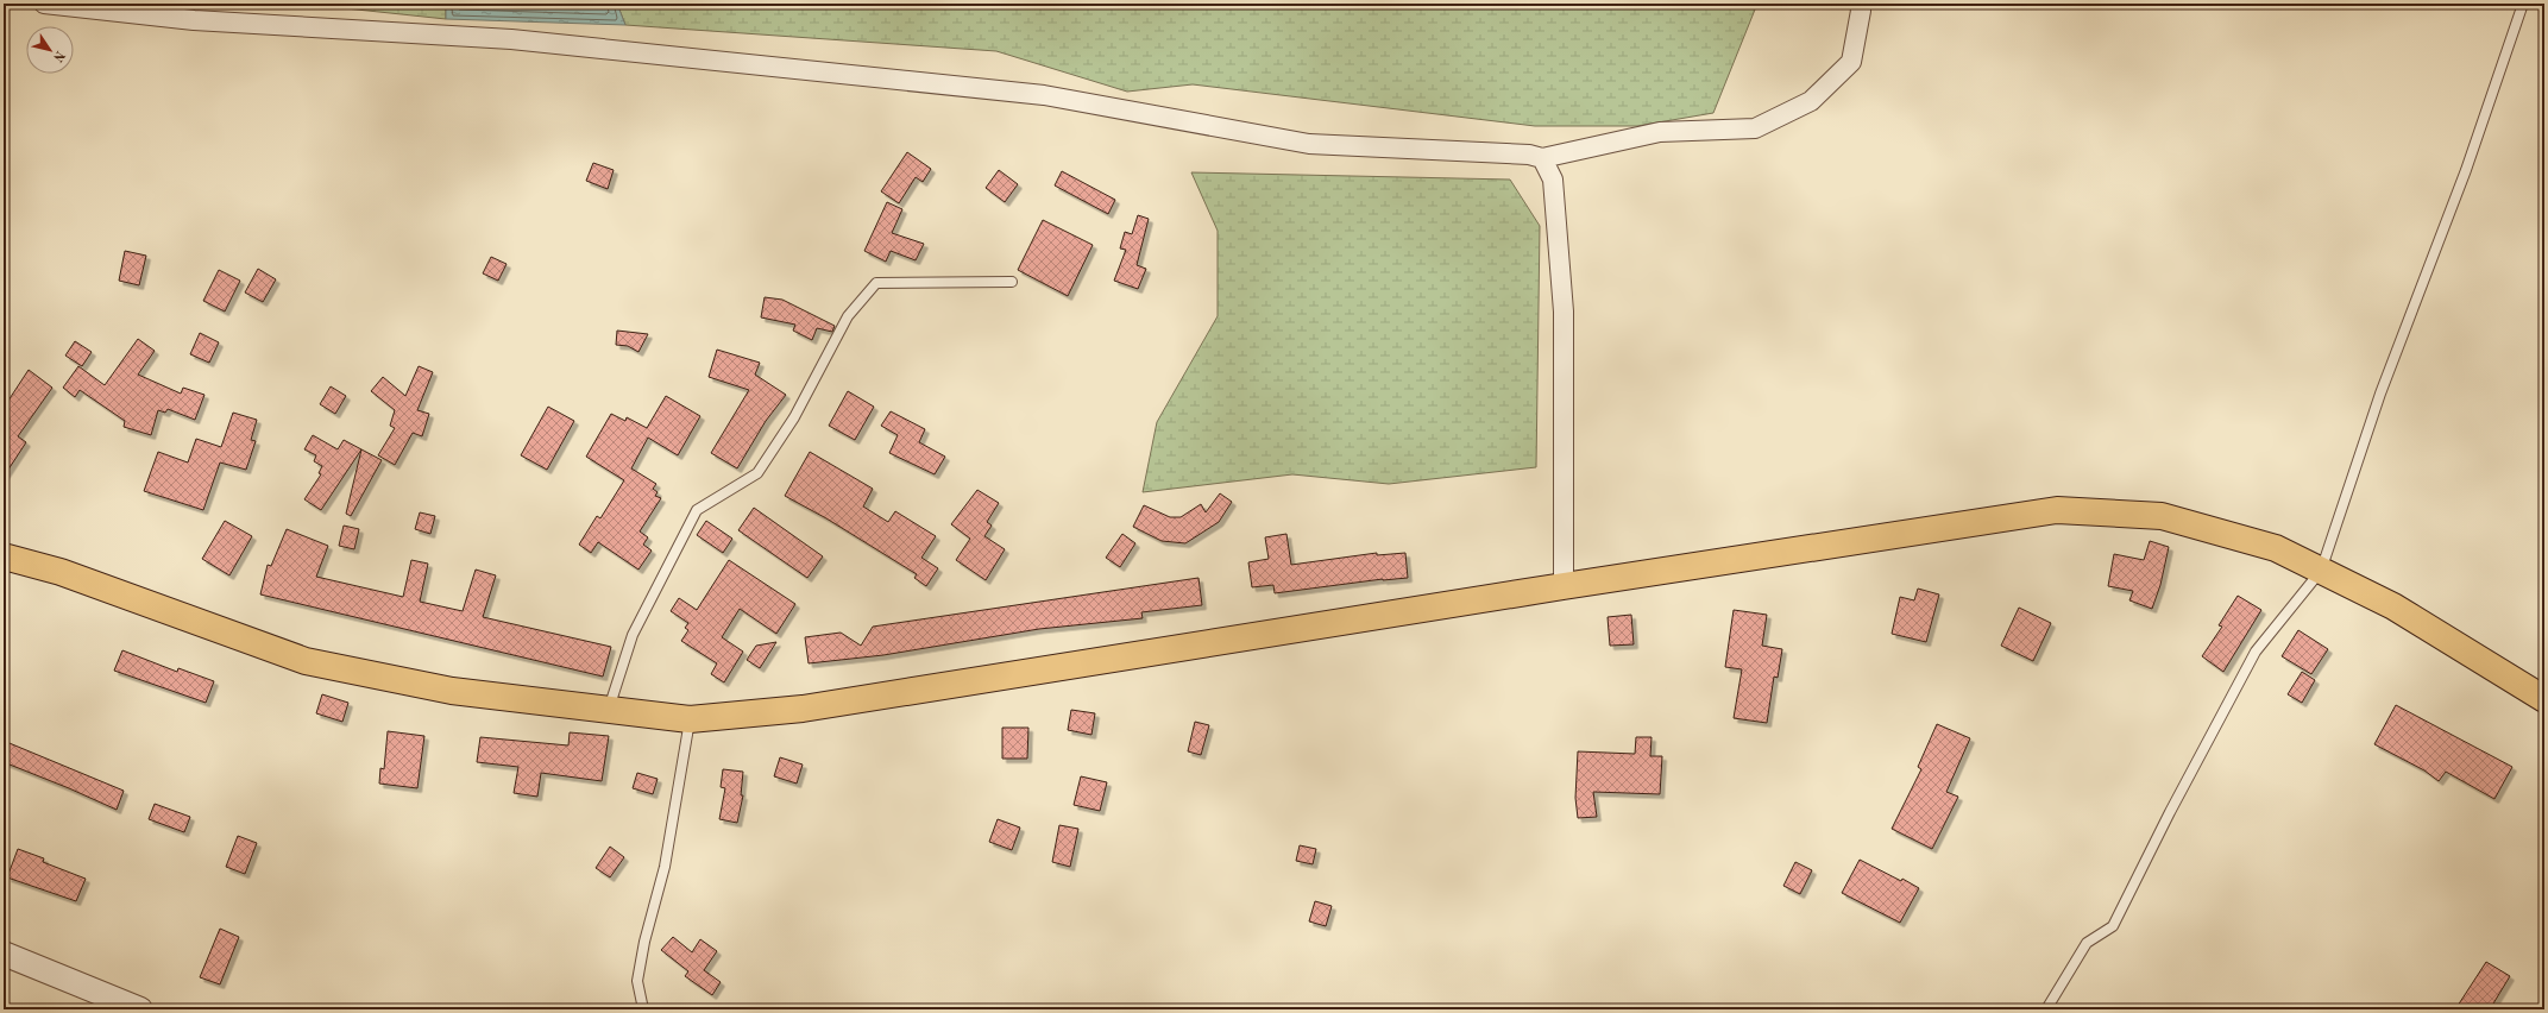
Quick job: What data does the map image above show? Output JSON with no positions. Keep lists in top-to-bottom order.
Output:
{
  "north": "bottom right"
}
